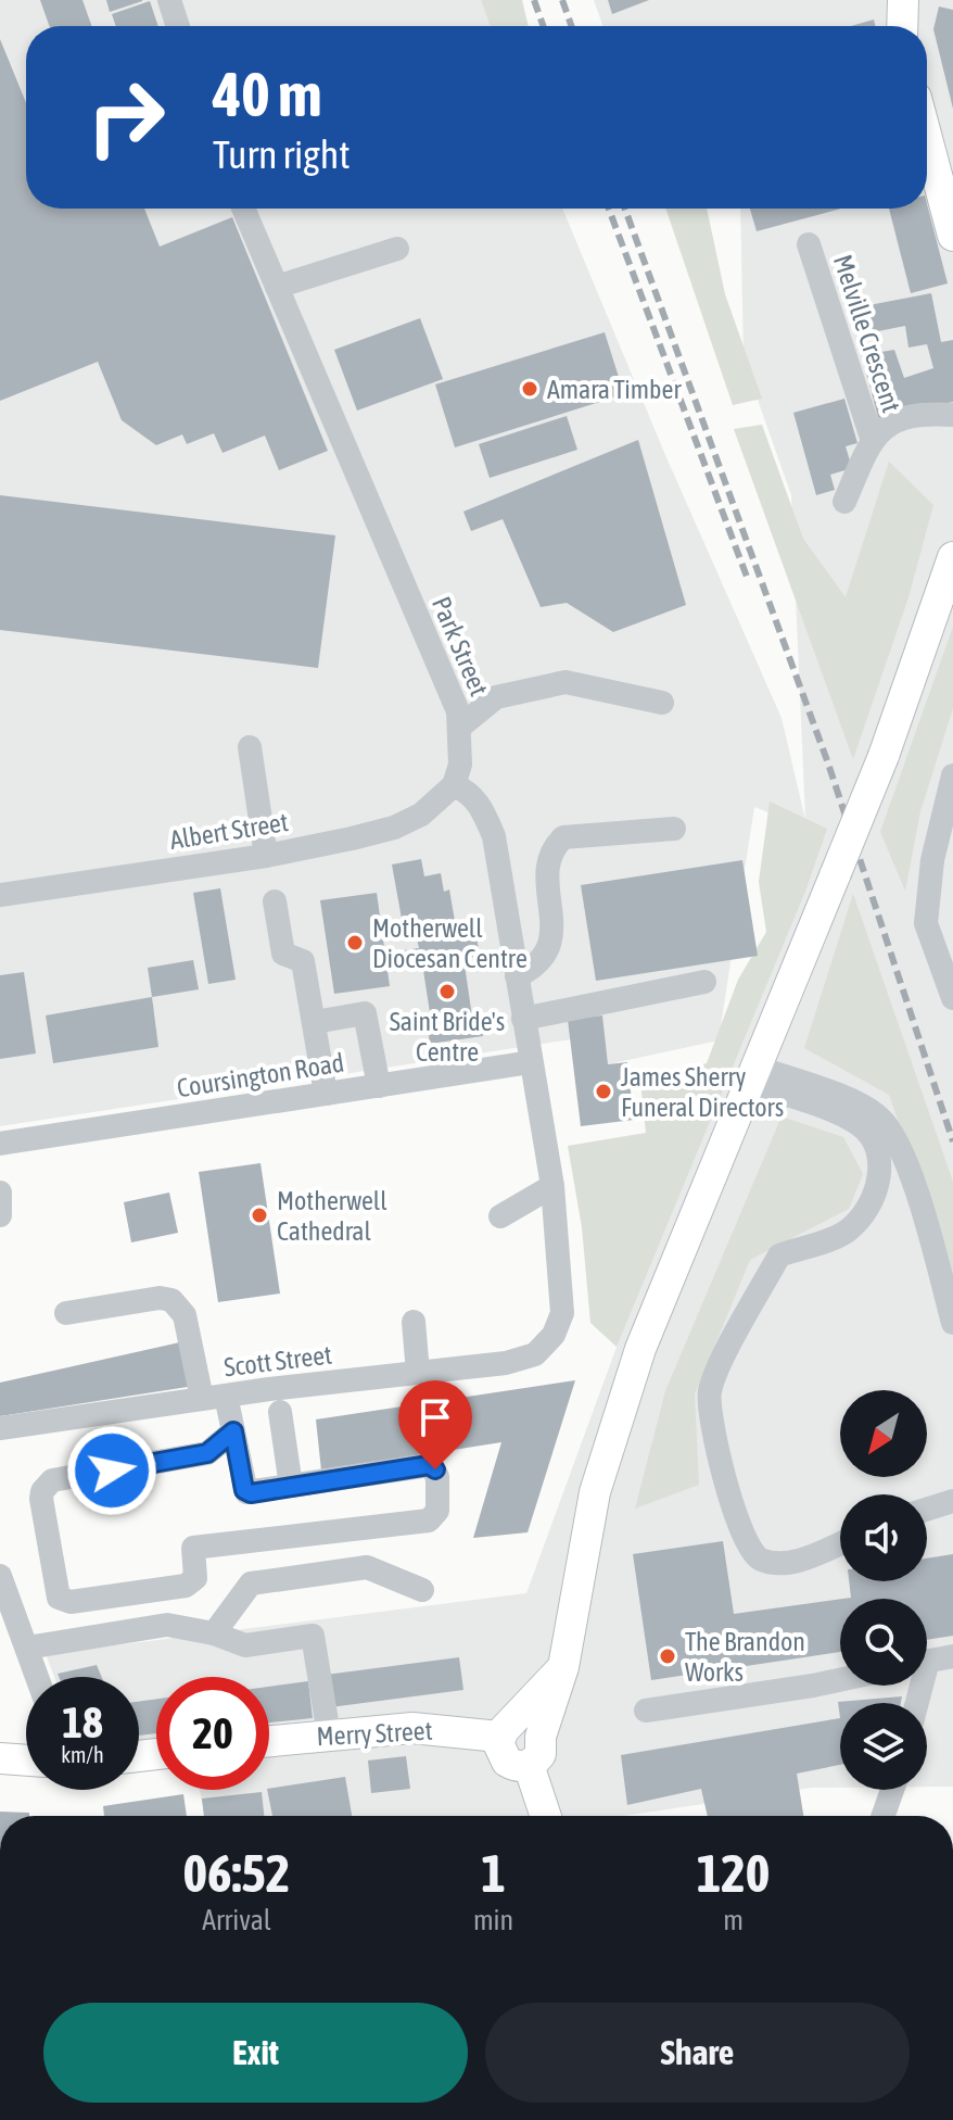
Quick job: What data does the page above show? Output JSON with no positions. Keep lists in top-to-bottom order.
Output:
{
  "streets": {
    "main road": ["Merry Street"],
    "street": [
      "Melville Crescent",
      "Park Street",
      "Albert Street",
      "Coursington Road",
      "Scott Street"
    ]
  },
  "crossings": [
    ["Park Street", "Albert Street"]
  ],
  "places": [
    "Amara Timber",
    "Motherwell Diocesan Centre",
    "Saint Bride's Centre",
    "James Sherry Funeral Directors",
    "Motherwell Cathedral",
    "The Brandon Works"
  ],
  "north": "bottom left",
  "page": {
    "turn": ["40 m", "Turn right"],
    "speed": "18 km/h",
    "limit": "20",
    "eta": [
      "06:52",
      "Arrival",
      "1",
      "min",
      "120",
      "m"
    ],
    "buttons": ["Exit", "Share"]
  }
}
